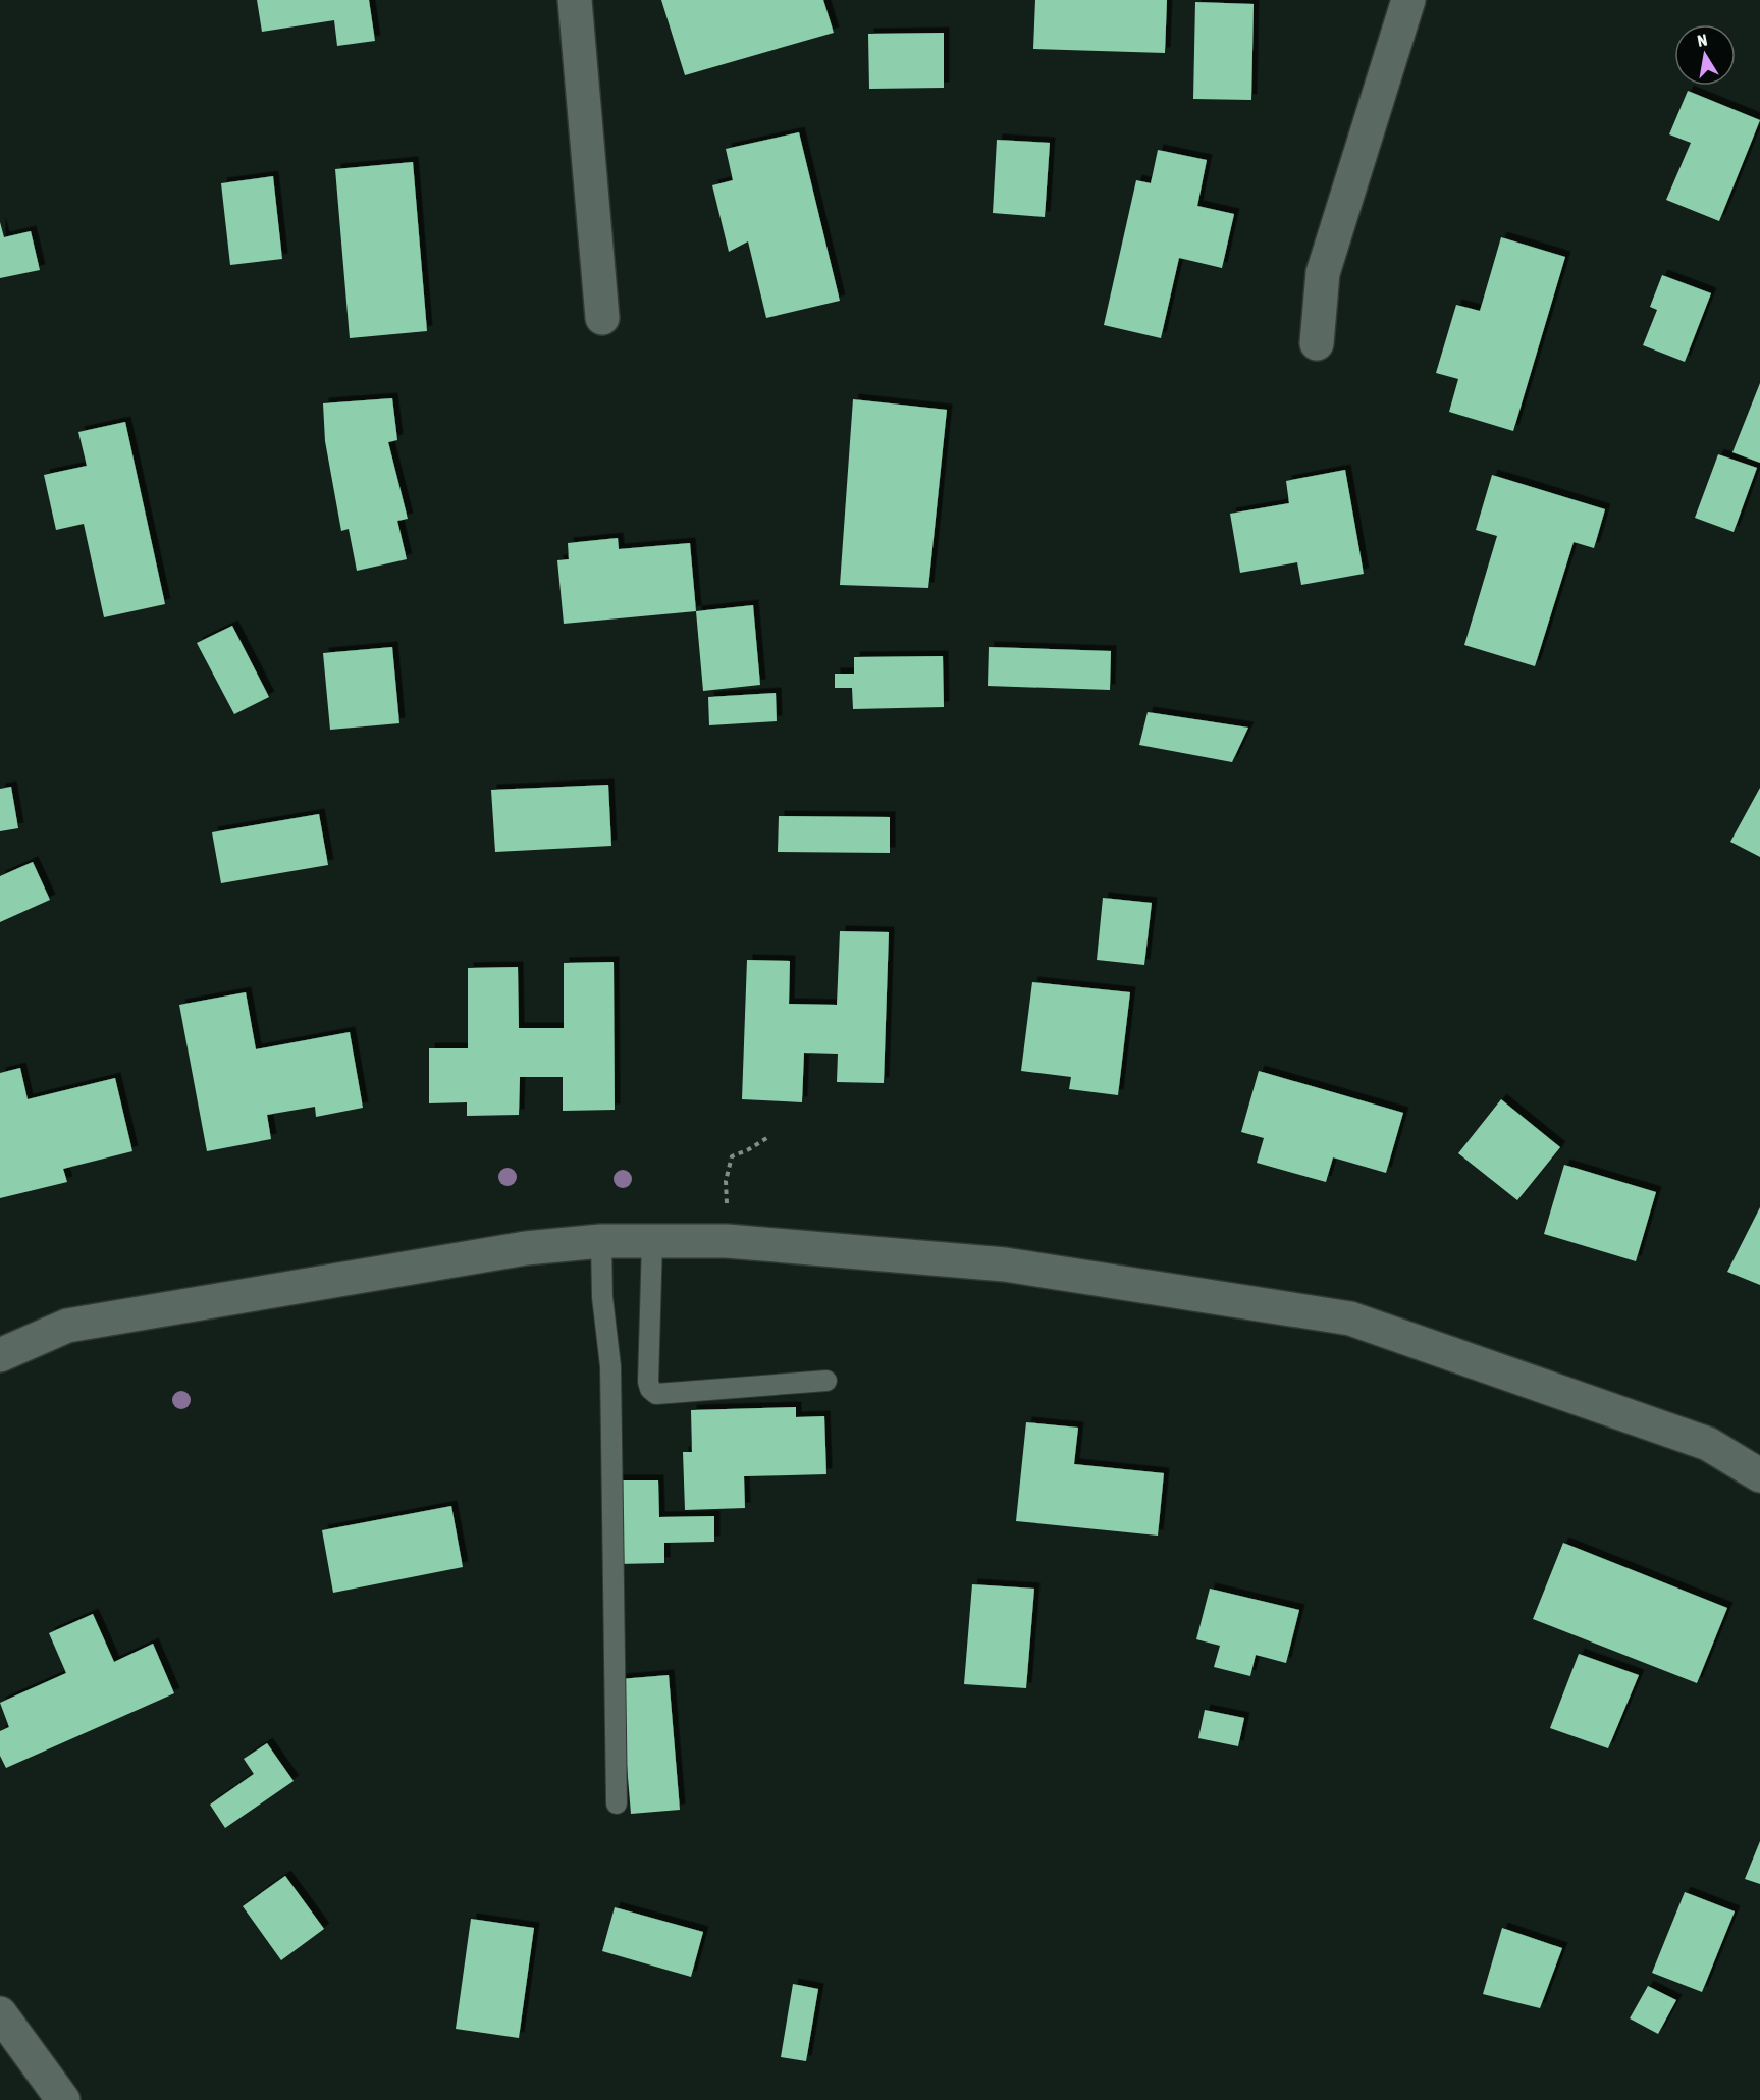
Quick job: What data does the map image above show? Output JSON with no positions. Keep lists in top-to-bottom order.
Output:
{
  "north": "top"
}
